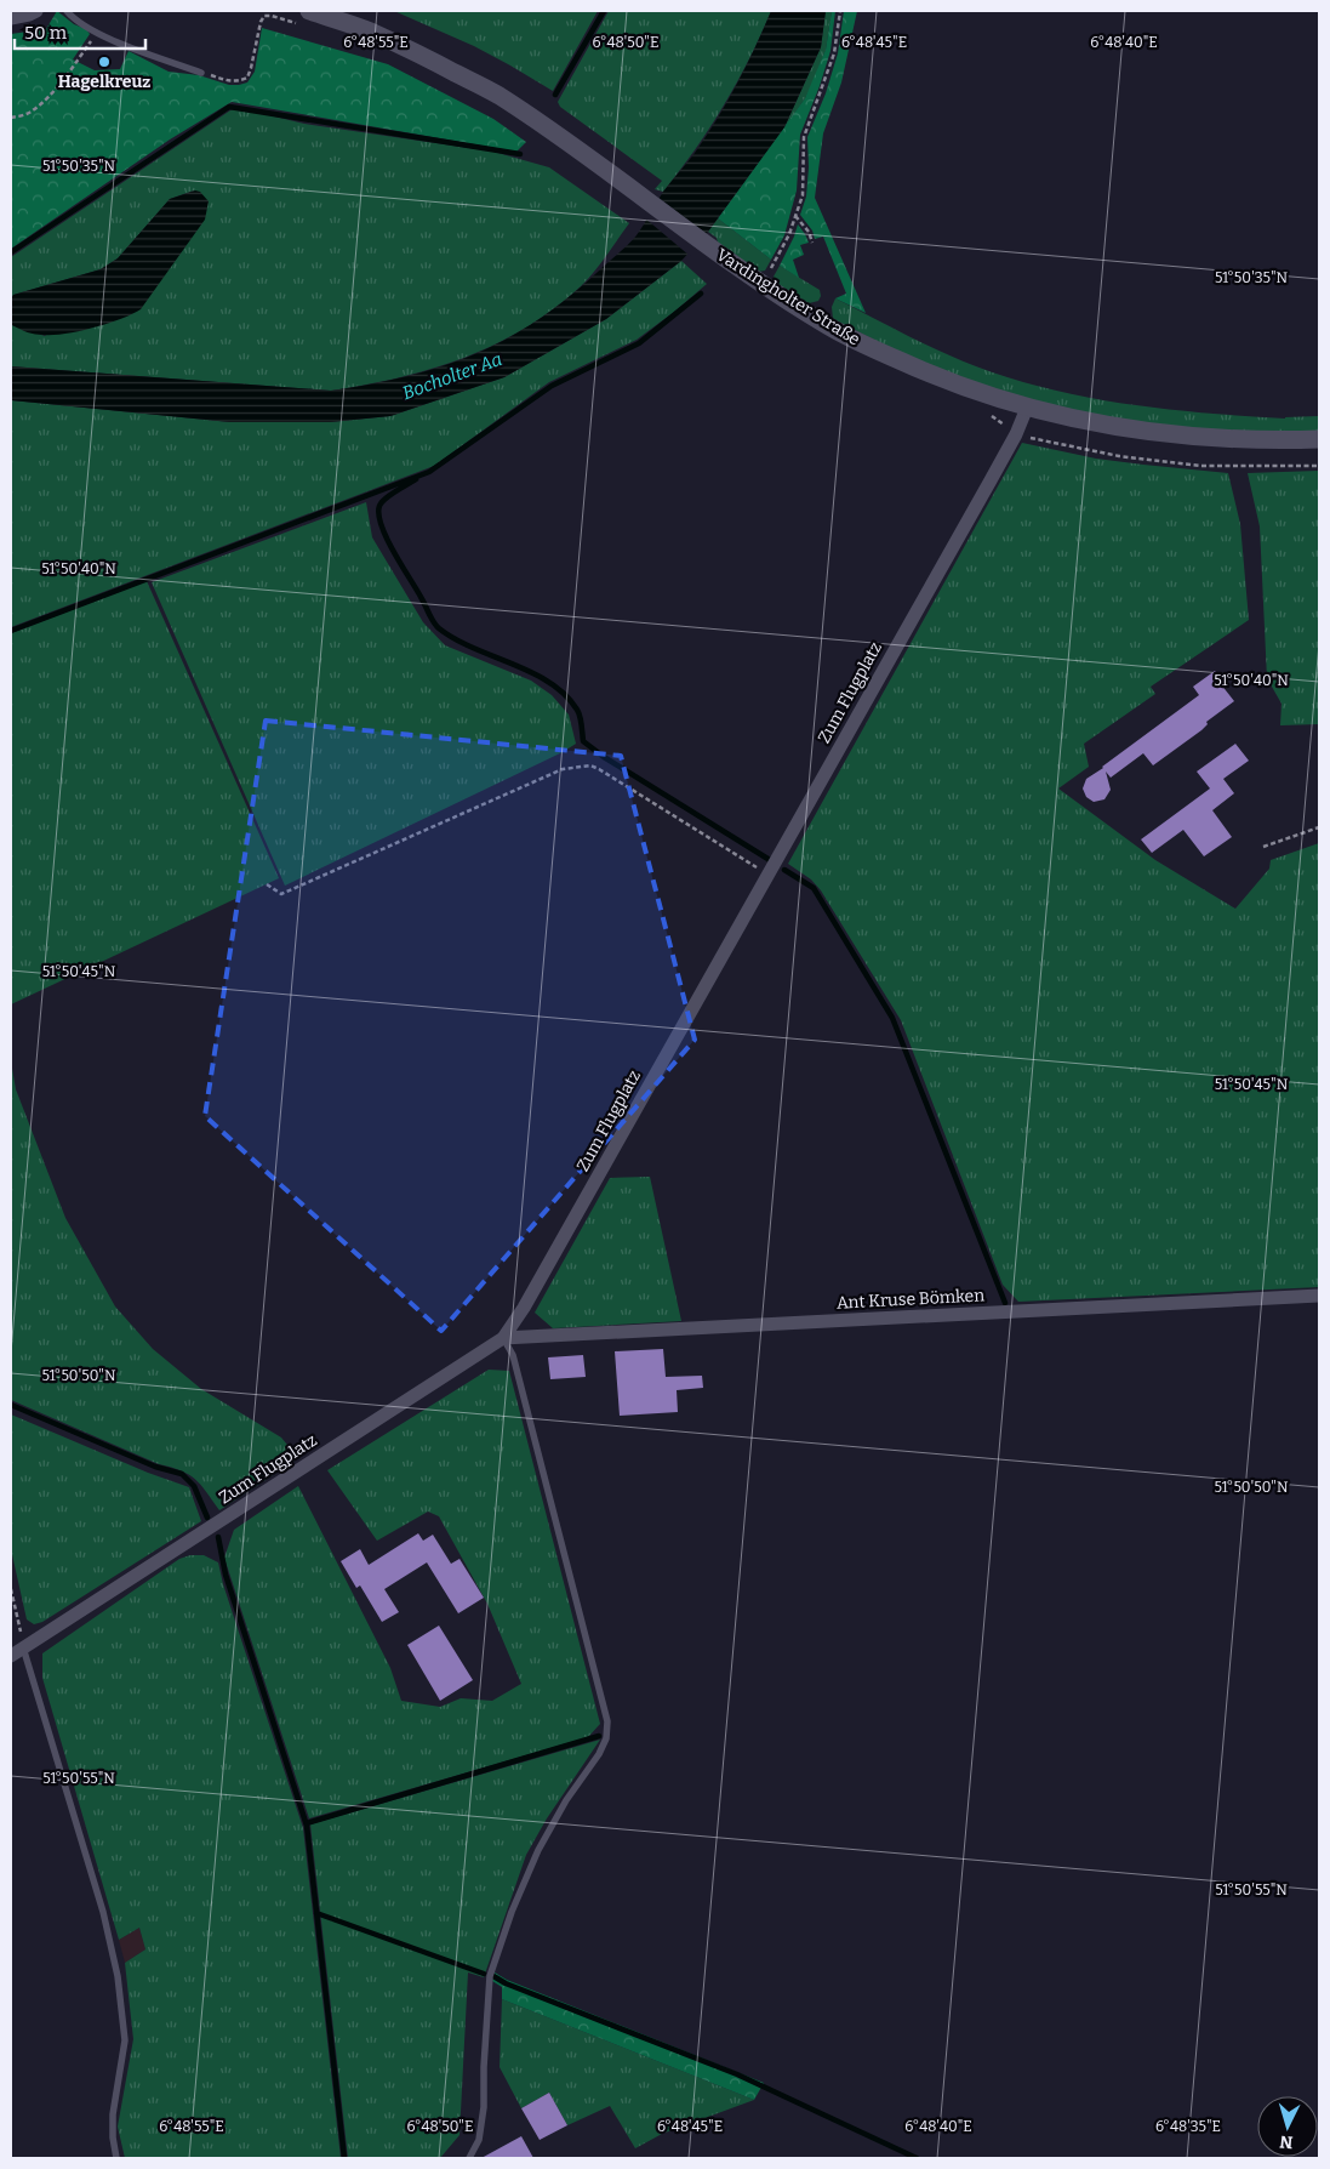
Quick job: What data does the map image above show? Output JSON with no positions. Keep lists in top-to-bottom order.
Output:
{
  "streets": {
    "street": ["Vardingholter Straße", "Zum Flugplatz", "Ant Kruse Bömken"]
  },
  "crossings": [
    ["Vardingholter Straße", "Zum Flugplatz"],
    ["Zum Flugplatz", "Ant Kruse Bömken"]
  ],
  "water": ["Bocholter Aa"],
  "places": ["Hagelkreuz"],
  "scale_bar": "50 m",
  "north": "bottom",
  "coordinates": [
    "6°48'55\"E",
    "6°48'50\"E",
    "6°48'45\"E",
    "6°48'40\"E",
    "51°50'35\"N",
    "51°50'40\"N",
    "51°50'45\"N",
    "51°50'50\"N",
    "51°50'55\"N",
    "6°48'35\"E"
  ]
}
